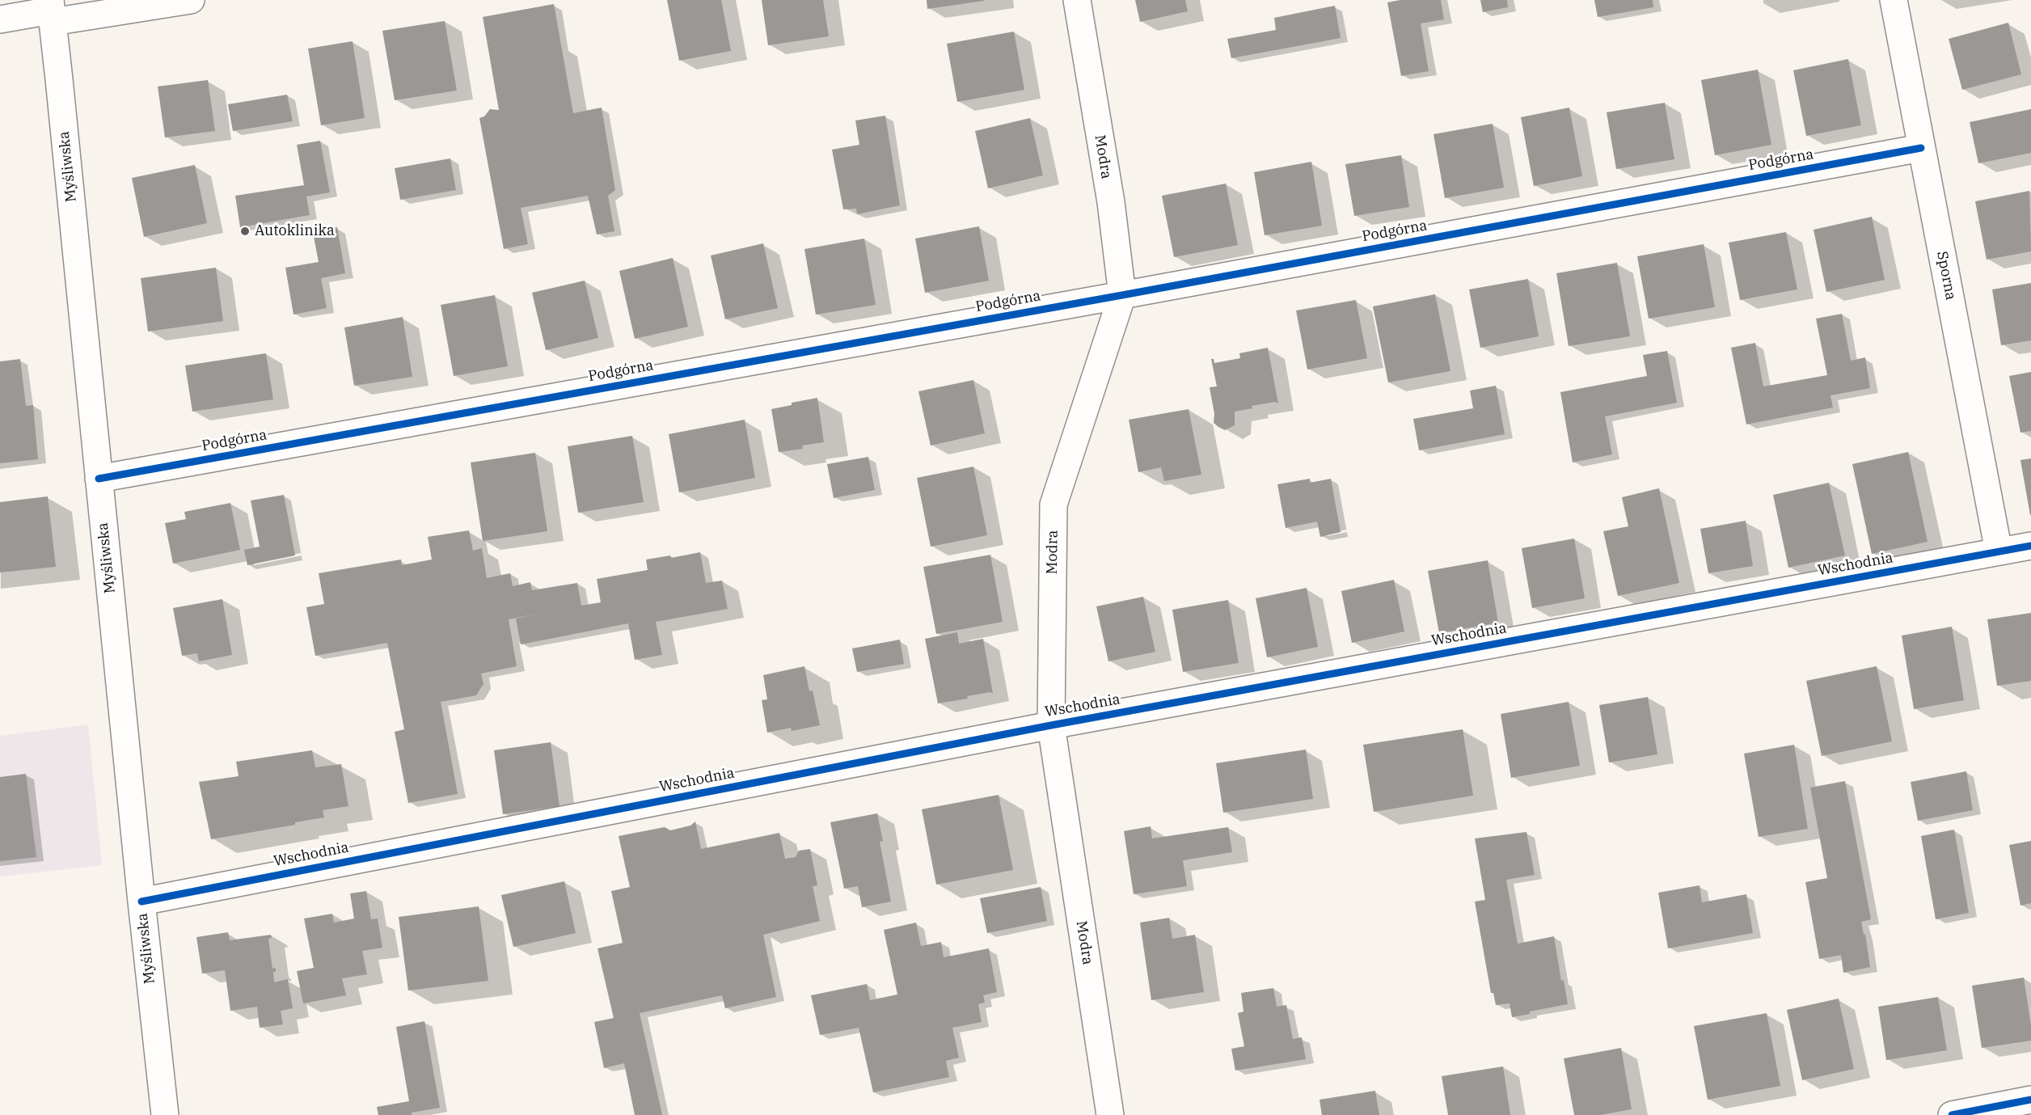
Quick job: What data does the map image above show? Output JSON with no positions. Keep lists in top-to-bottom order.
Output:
{
  "streets": {
    "street": [
      "Modra",
      "Podgórna",
      "Myśliwska",
      "Sporna",
      "Wschodnia"
    ]
  },
  "crossings": [
    ["Modra", "Podgórna"],
    ["Modra", "Wschodnia"],
    ["Podgórna", "Myśliwska"],
    ["Podgórna", "Sporna"],
    ["Myśliwska", "Wschodnia"],
    ["Sporna", "Wschodnia"]
  ],
  "places": ["Autoklinika"]
}
